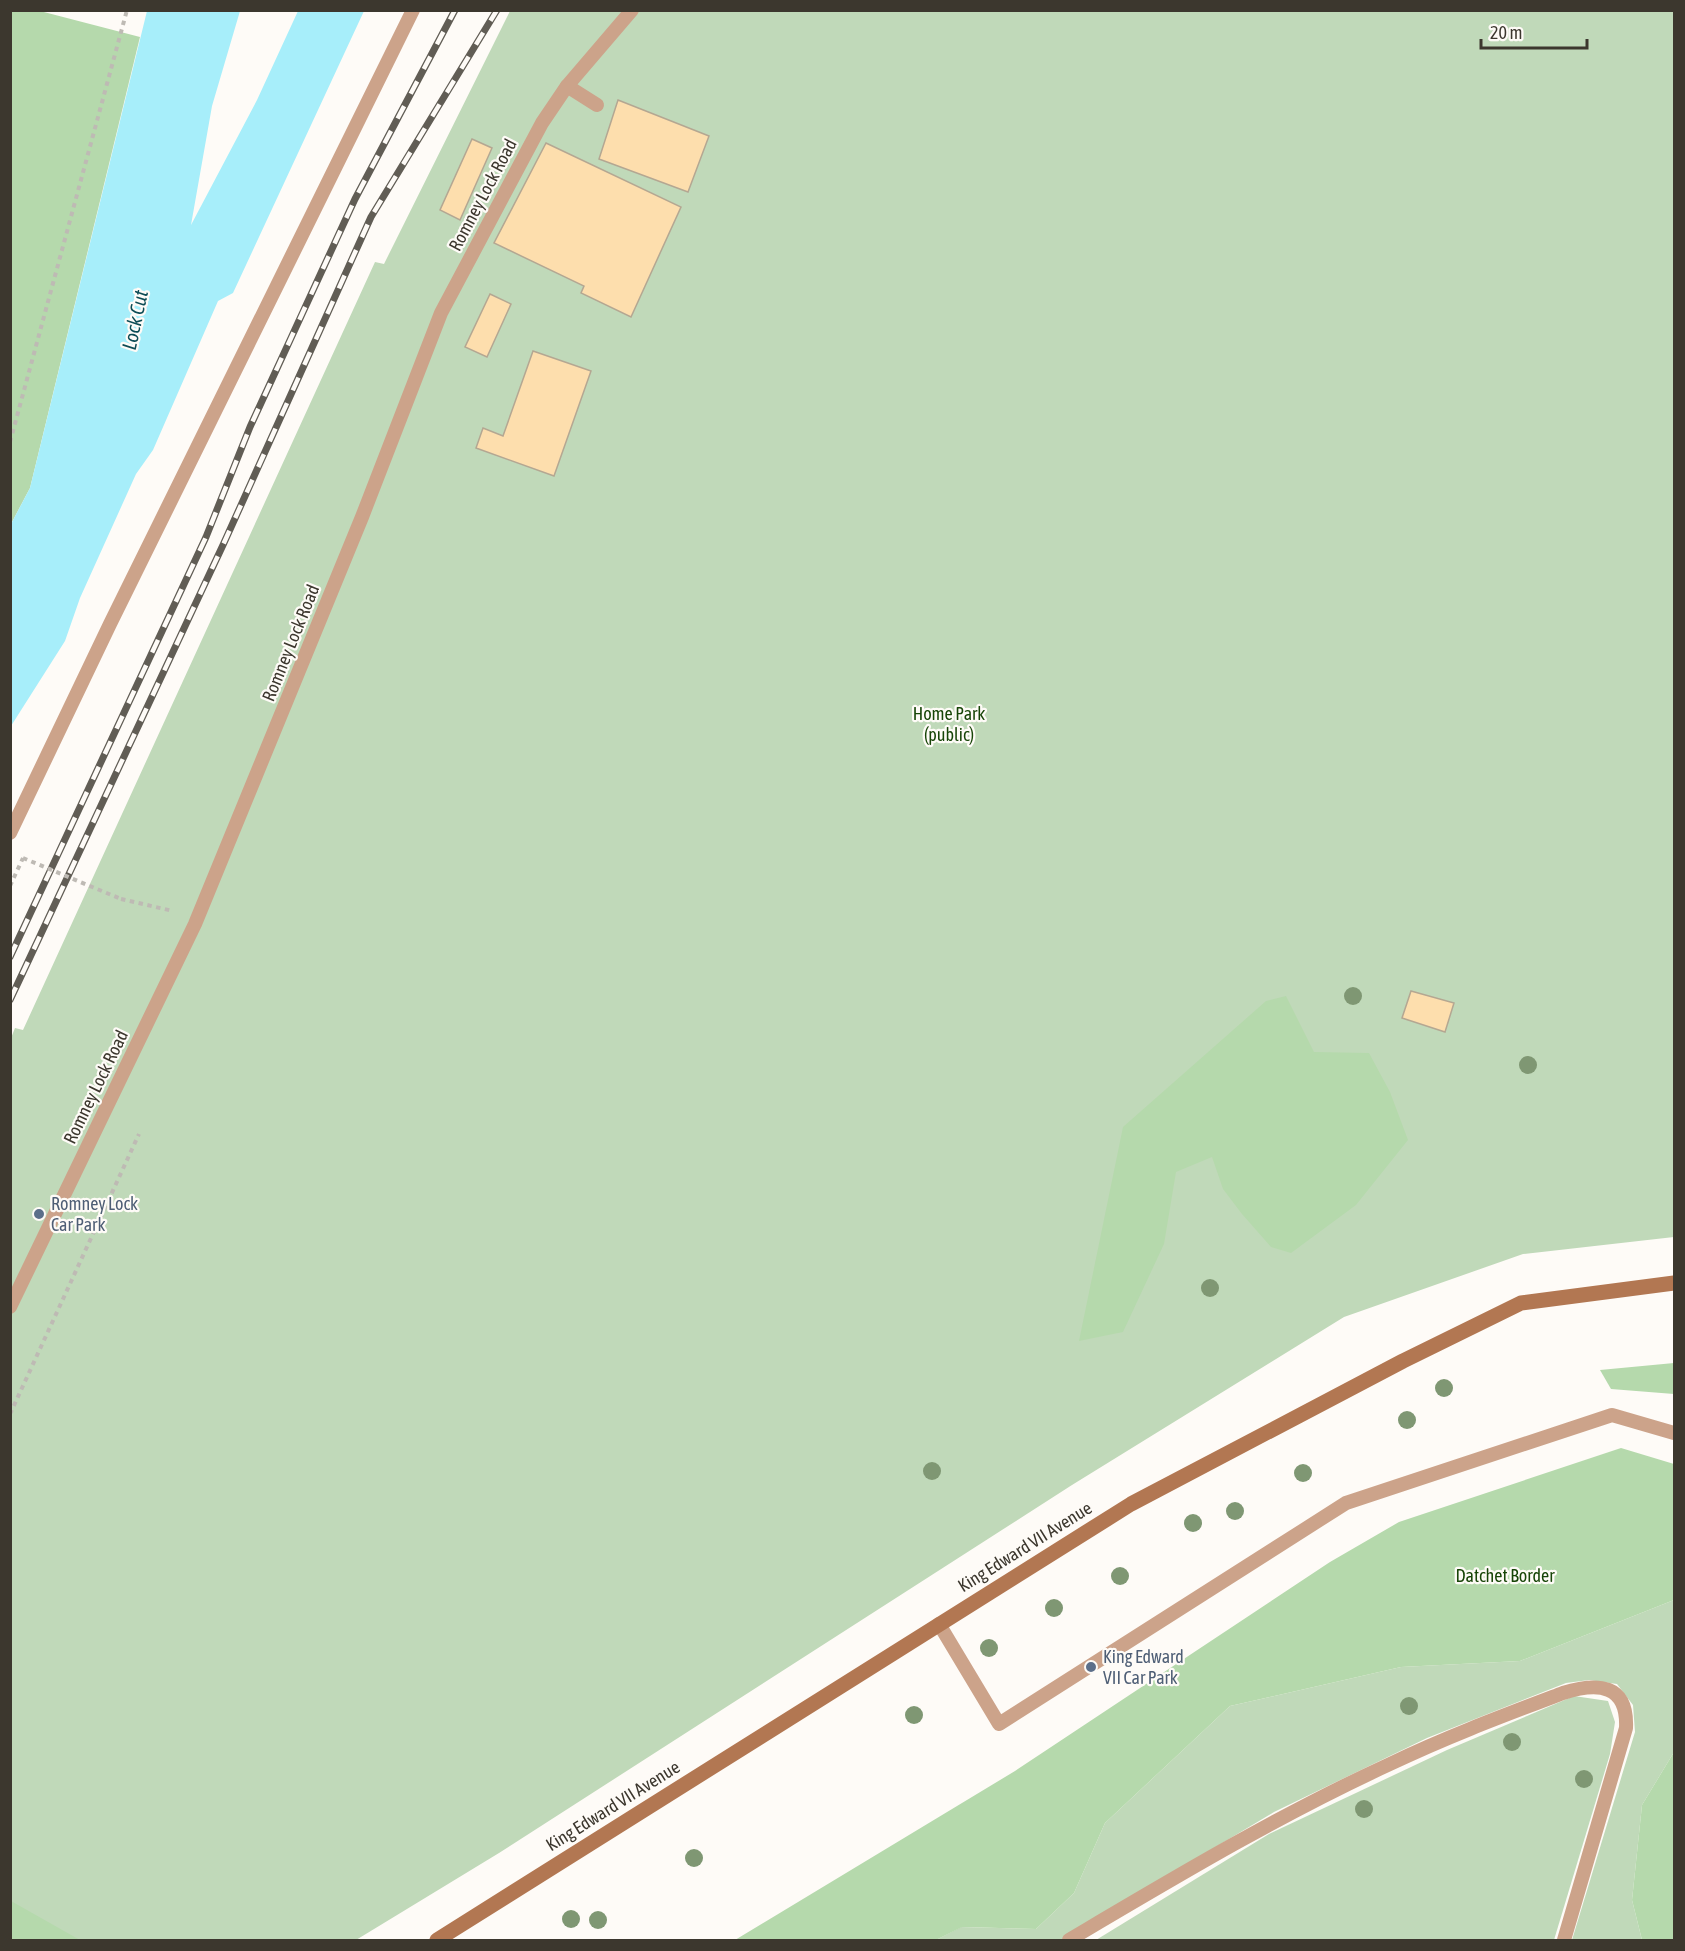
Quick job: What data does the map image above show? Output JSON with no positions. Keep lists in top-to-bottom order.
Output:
{
  "streets": {
    "main road": ["King Edward VII Avenue"],
    "lane": ["Romney Lock Road"]
  },
  "water": ["Lock Cut"],
  "parks": ["Home Park (public)", "Datchet Border"],
  "places": ["Romney Lock Car Park", "King Edward VII Car Park"],
  "scale_bar": "20 m"
}
